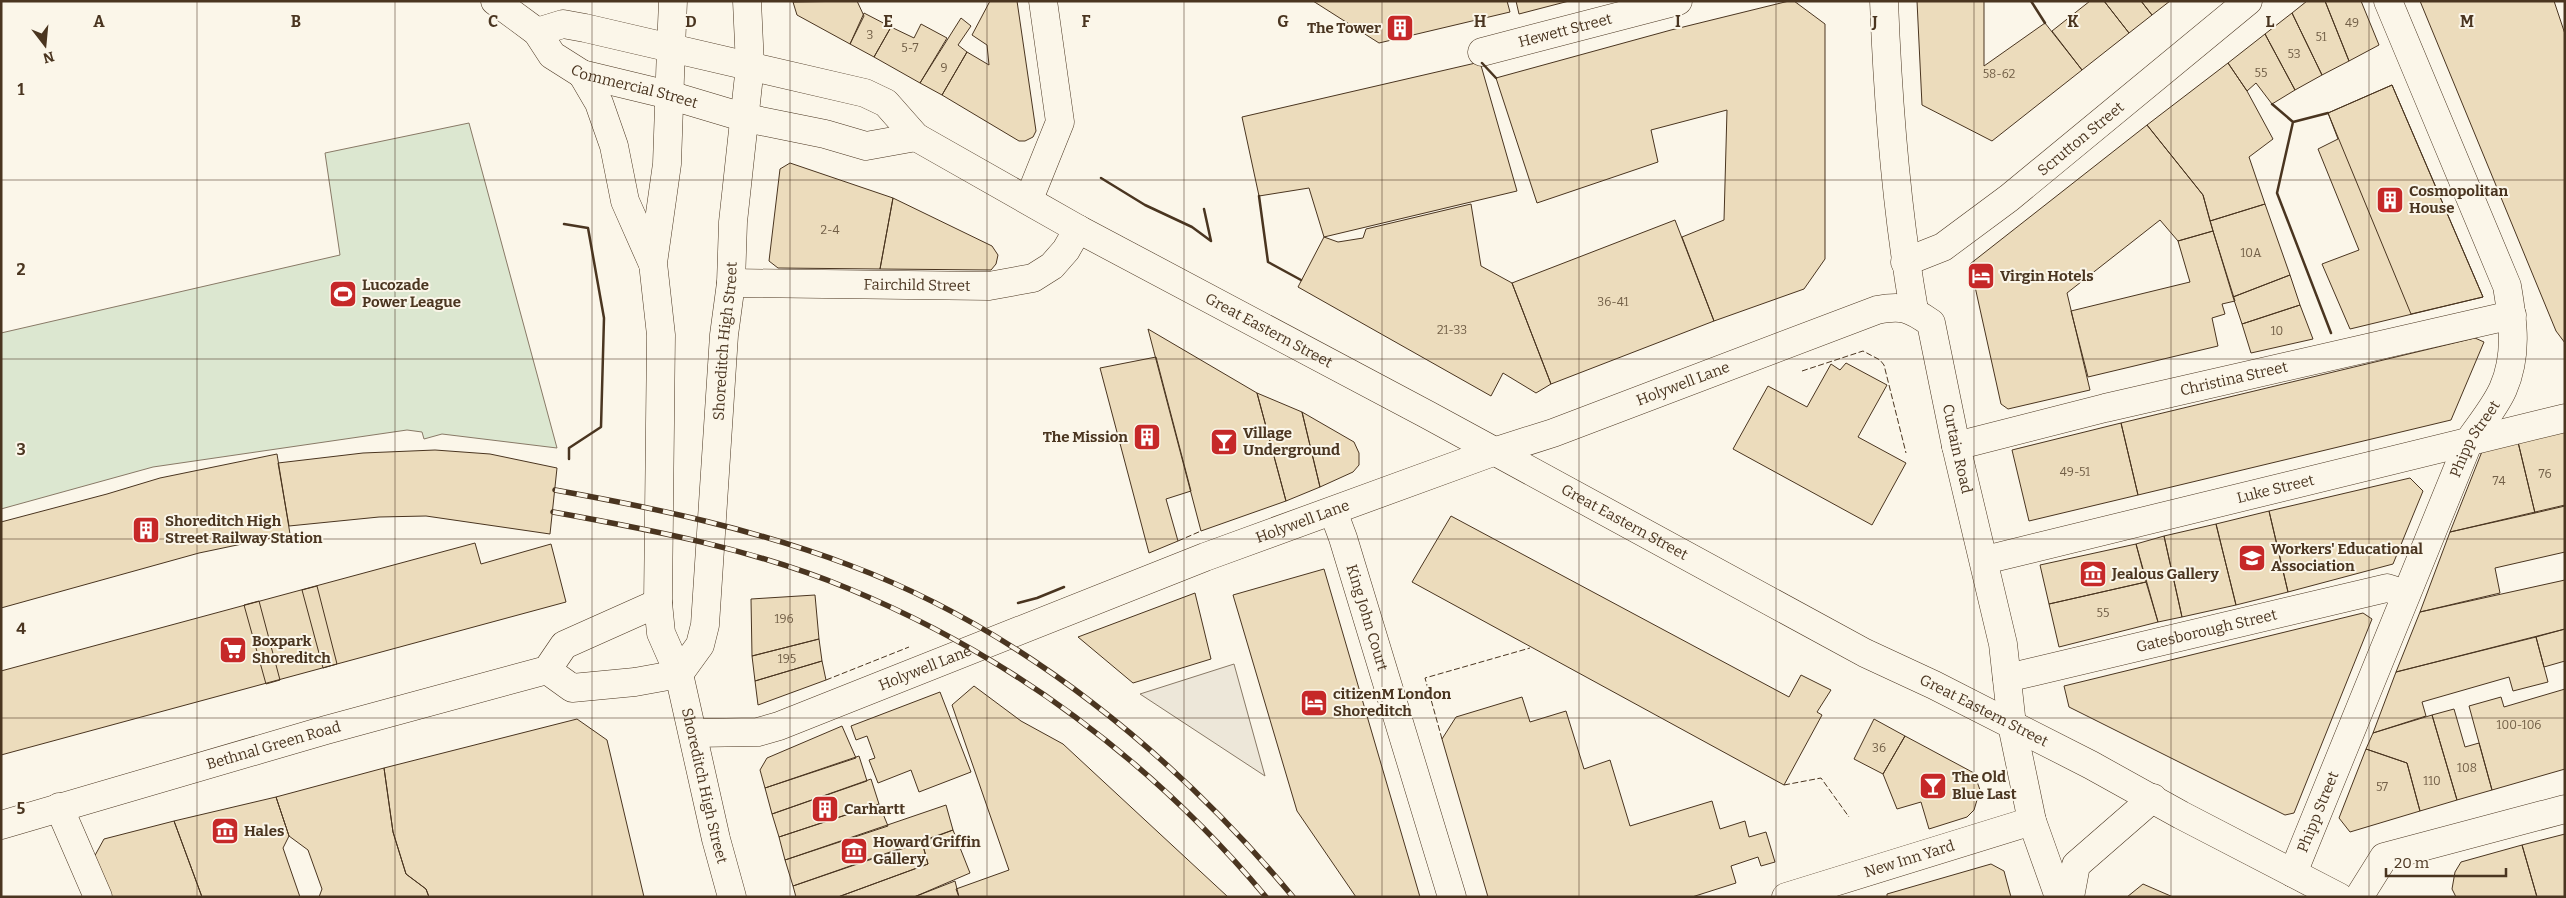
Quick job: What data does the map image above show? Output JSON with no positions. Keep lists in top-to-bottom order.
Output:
{
  "streets": {
    "main road": [
      "Hewett Street",
      "Commercial Street",
      "Scrutton Street",
      "Fairchild Street",
      "Great Eastern Street",
      "Shoreditch High Street",
      "Christina Street",
      "Holywell Lane",
      "Phipp Street",
      "Curtain Road",
      "Luke Street",
      "King John Court",
      "Gatesborough Street",
      "Bethnal Green Road",
      "New Inn Yard"
    ]
  },
  "crossings": [
    ["Commercial Street", "Shoreditch High Street"],
    ["Fairchild Street", "Great Eastern Street"],
    ["Fairchild Street", "Shoreditch High Street"],
    ["Great Eastern Street", "Shoreditch High Street"],
    ["Great Eastern Street", "Holywell Lane"],
    ["Great Eastern Street", "Phipp Street"],
    ["Great Eastern Street", "Curtain Road"],
    ["Shoreditch High Street", "Holywell Lane"],
    ["Christina Street", "Phipp Street"],
    ["Christina Street", "Curtain Road"],
    ["Holywell Lane", "Curtain Road"],
    ["Holywell Lane", "King John Court"],
    ["Phipp Street", "Luke Street"],
    ["Phipp Street", "Gatesborough Street"],
    ["Curtain Road", "Luke Street"],
    ["Curtain Road", "Gatesborough Street"],
    ["Curtain Road", "New Inn Yard"]
  ],
  "places": {
    "building": [
      "The Tower",
      "Cosmopolitan House",
      "The Mission",
      "Shoreditch High Street Railway Station",
      "Carhartt"
    ],
    "hotel": ["Virgin Hotels", "citizenM London Shoreditch"],
    "sports": ["Lucozade Power League"],
    "bar": ["Village Underground", "The Old Blue Last"],
    "school or university": ["Workers' Educational Association"],
    "museum": ["Jealous Gallery", "Hales", "Howard Griffin Gallery"],
    "supermarket": ["Boxpark Shoreditch"]
  },
  "house_numbers": [
    "49",
    "3",
    "51",
    "5-7",
    "53",
    "9",
    "55",
    "58-62",
    "2-4",
    "10A",
    "36-41",
    "21-33",
    "10",
    "49-51",
    "76",
    "74",
    "55",
    "196",
    "195",
    "100-106",
    "36",
    "108",
    "110",
    "57"
  ],
  "scale_bar": "20 m",
  "north": "bottom",
  "grid": {
    "columns": [
      "A",
      "B",
      "C",
      "D",
      "E",
      "F",
      "G",
      "H",
      "I",
      "J",
      "K",
      "L",
      "M"
    ],
    "rows": [
      "1",
      "2",
      "3",
      "4",
      "5"
    ]
  }
}
